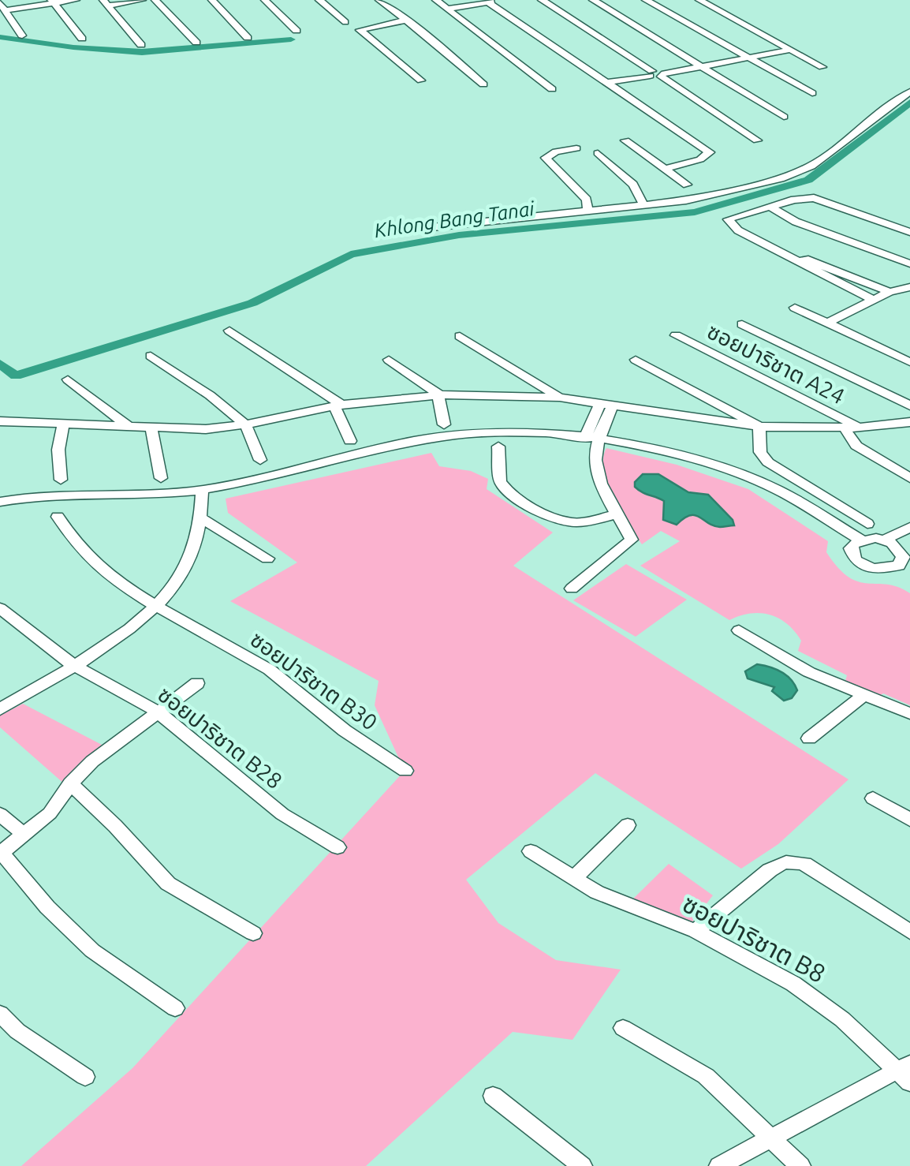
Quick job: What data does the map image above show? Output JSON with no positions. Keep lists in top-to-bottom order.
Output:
{
  "streets": {
    "street": [
      "ซอยปาริชาต A24",
      "ซอยปาริชาต B30",
      "ซอยปาริชาต B28",
      "ซอยปาริชาต B8"
    ]
  },
  "water": ["Khlong Bang Tanai"]
}
